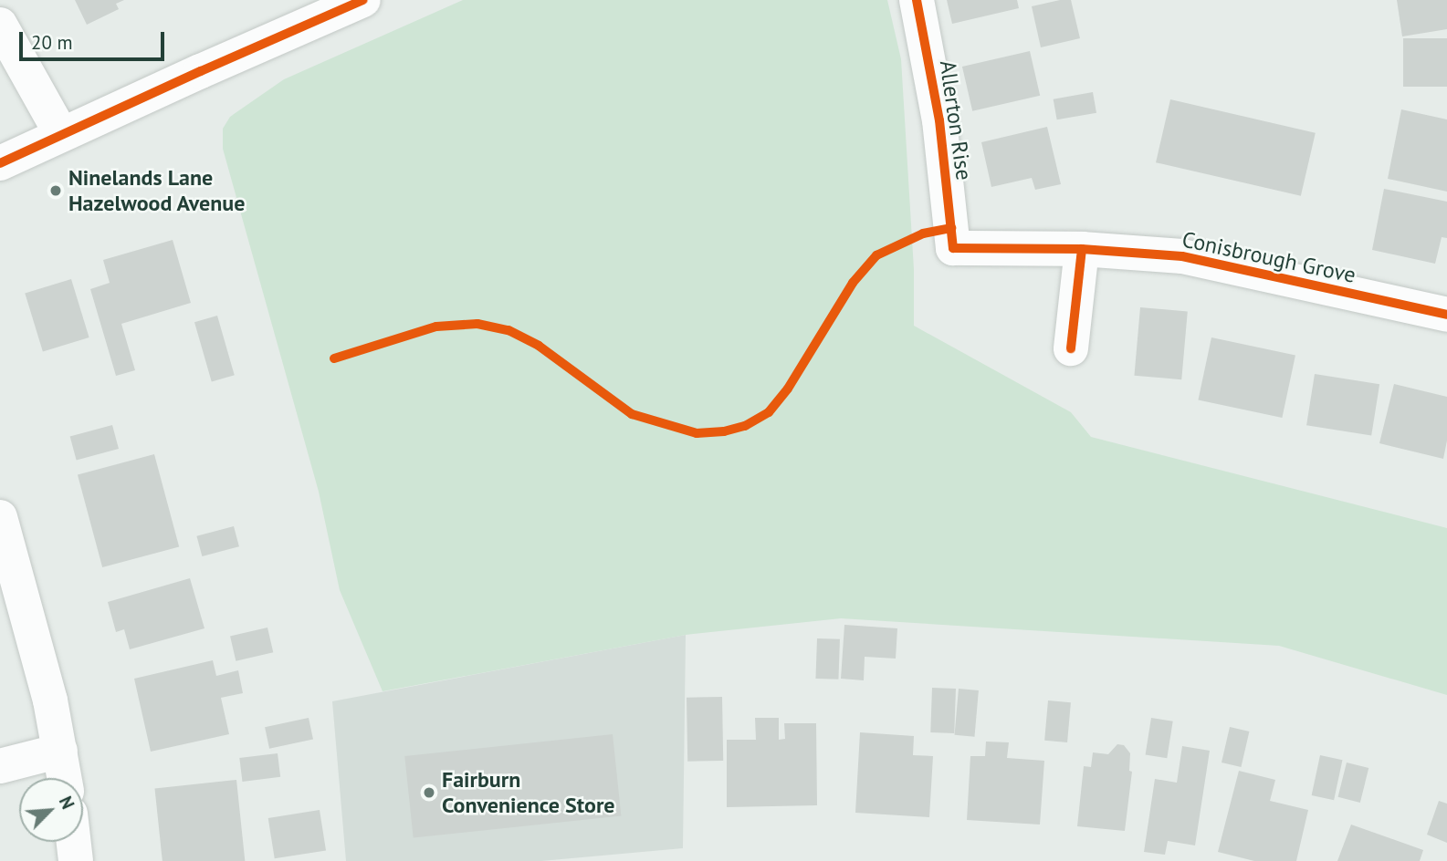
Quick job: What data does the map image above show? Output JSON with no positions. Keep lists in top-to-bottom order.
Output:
{
  "streets": {
    "street": ["Allerton Rise", "Conisbrough Grove"]
  },
  "crossings": [
    ["Allerton Rise", "Conisbrough Grove"]
  ],
  "places": ["Ninelands Lane Hazelwood Avenue", "Fairburn Convenience Store"],
  "scale_bar": "20 m",
  "north": "top right"
}
